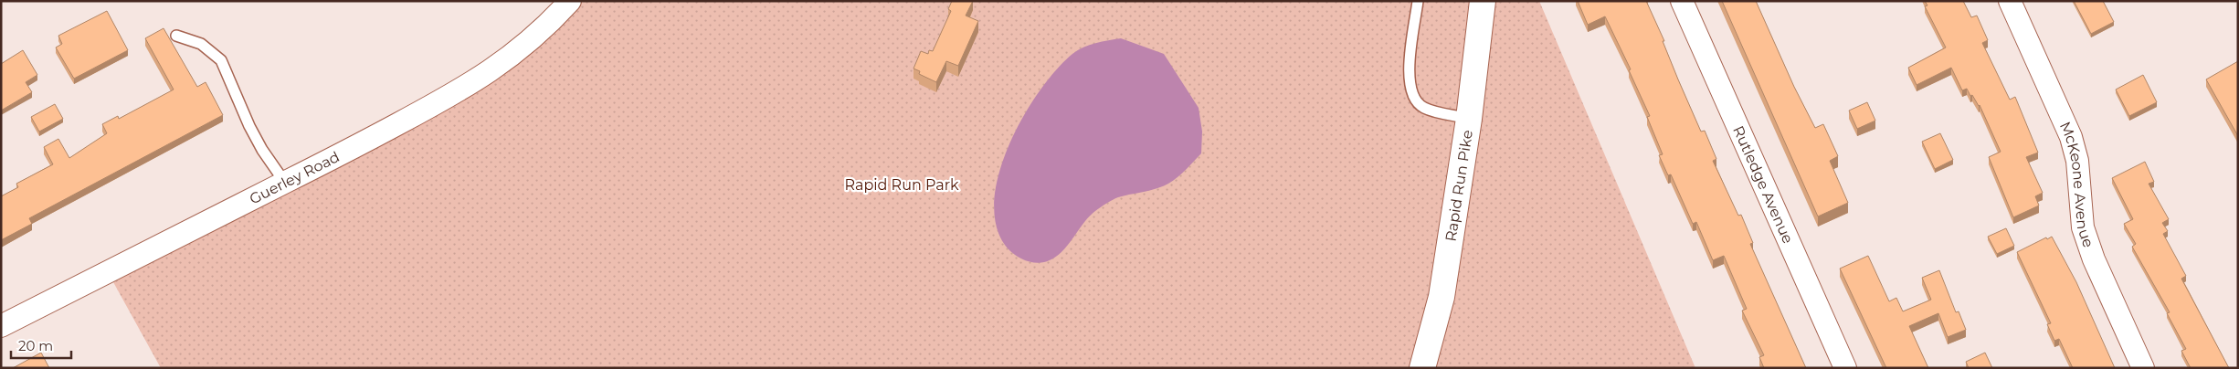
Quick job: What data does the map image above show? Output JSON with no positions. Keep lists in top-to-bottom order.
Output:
{
  "streets": {
    "street": [
      "Guerley Road",
      "Rutledge Avenue",
      "McKeone Avenue",
      "Rapid Run Pike"
    ]
  },
  "parks": ["Rapid Run Park"],
  "scale_bar": "20 m"
}
